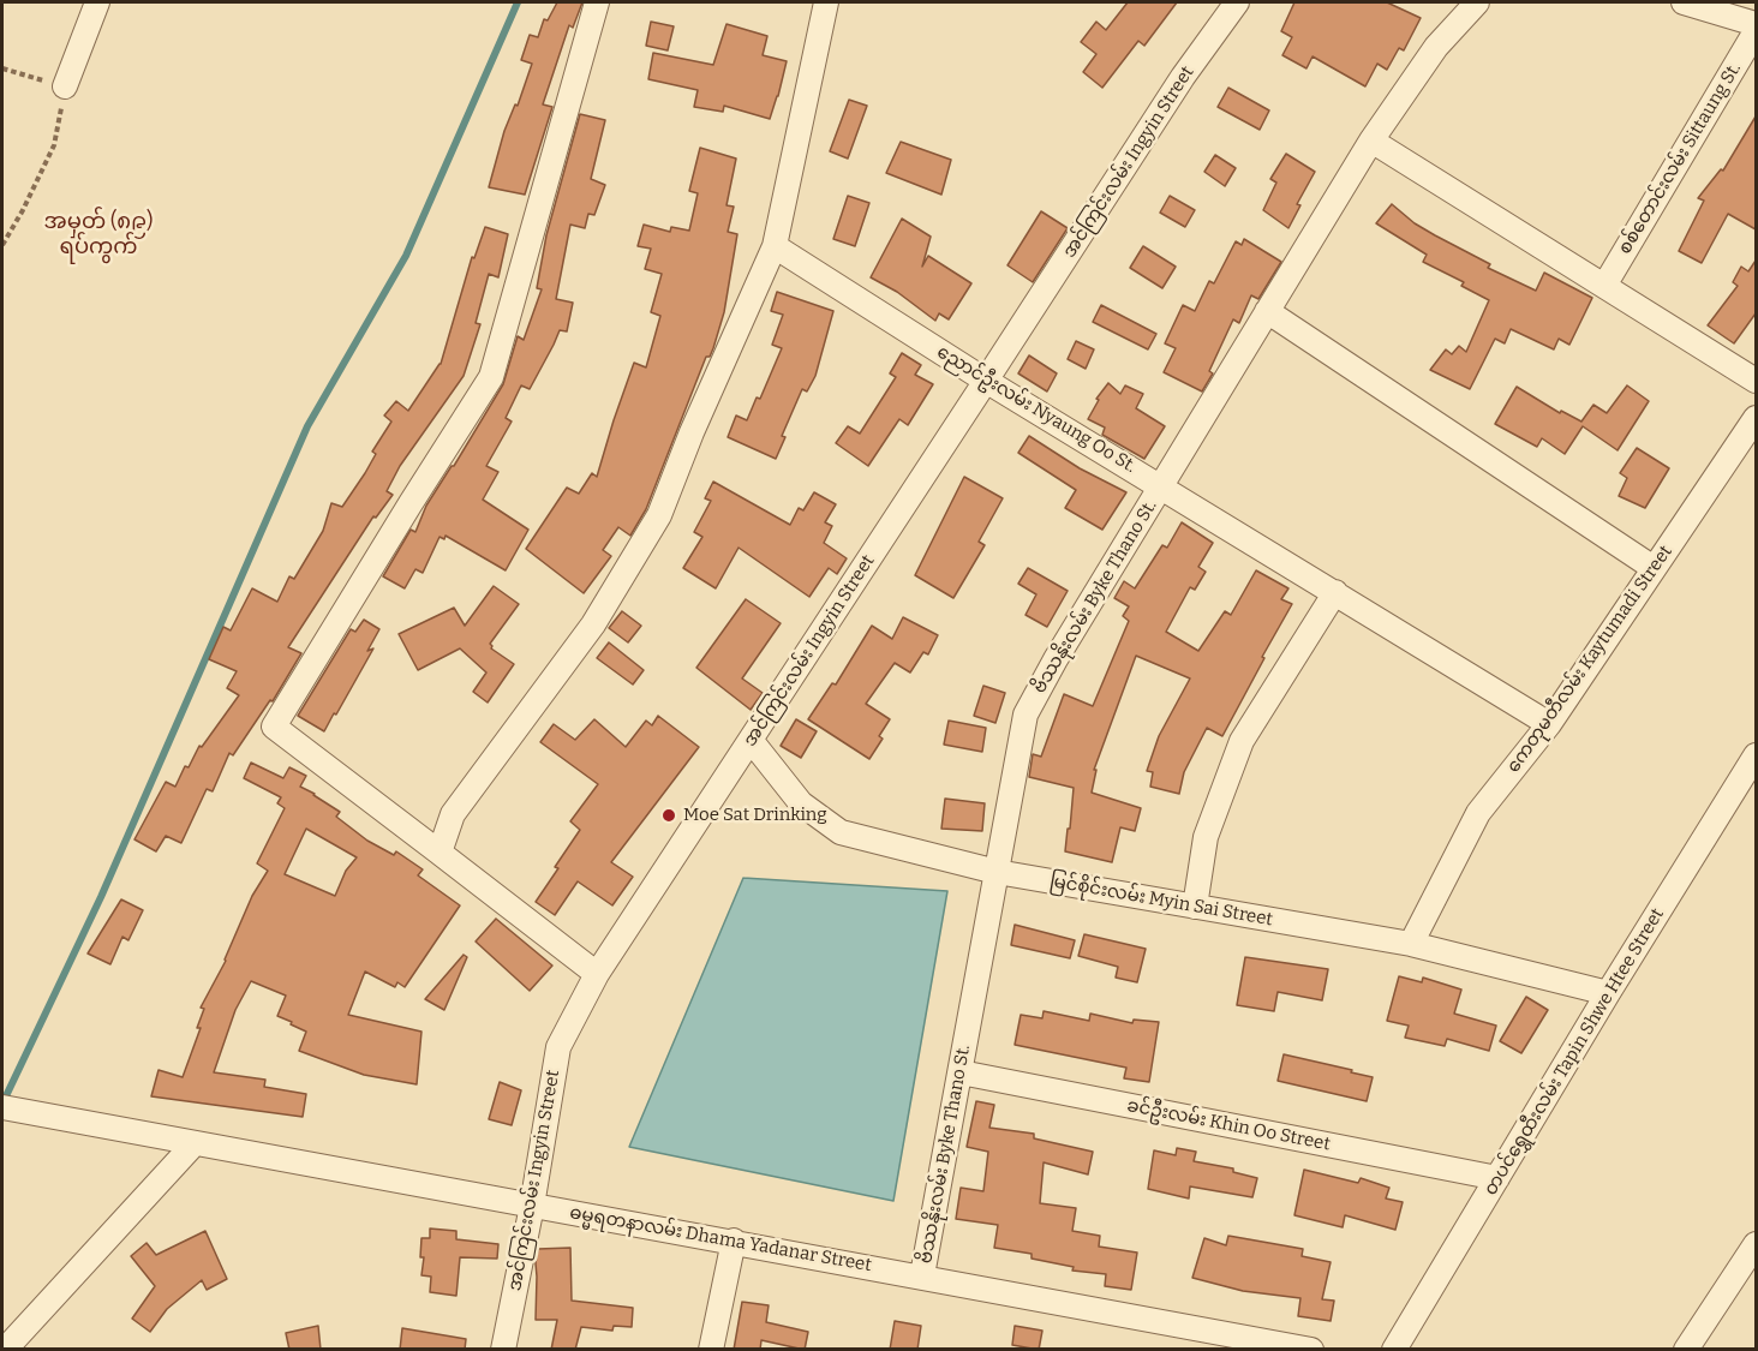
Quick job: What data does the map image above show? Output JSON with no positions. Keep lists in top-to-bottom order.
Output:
{
  "streets": {
    "street": [
      "စစ်တောင်းလမ်း Sittaung St.",
      "အင်ကြင်းလမ်း Ingyin Street",
      "ညောင်ဦးလမ်း Nyaung Oo St.",
      "ဗိဿနိုးလမ်း Byke Thano St.",
      "ကေတုမတီလမ်း Kaytumadi Street",
      "မြင်စိုင်းလမ်း Myin Sai Street",
      "တပင်ရွှေထီးလမ်း Tapin Shwe Htee Street",
      "ခင်ဦးလမ်း Khin Oo Street",
      "ဓမ္မရတနာလမ်း Dhama Yadanar Street"
    ]
  },
  "crossings": [
    ["အင်ကြင်းလမ်း Ingyin Street", "ညောင်ဦးလမ်း Nyaung Oo St."],
    ["အင်ကြင်းလမ်း Ingyin Street", "မြင်စိုင်းလမ်း Myin Sai Street"],
    ["အင်ကြင်းလမ်း Ingyin Street", "ဓမ္မရတနာလမ်း Dhama Yadanar Street"],
    ["ညောင်ဦးလမ်း Nyaung Oo St.", "ဗိဿနိုးလမ်း Byke Thano St."],
    ["ညောင်ဦးလမ်း Nyaung Oo St.", "ကေတုမတီလမ်း Kaytumadi Street"],
    ["ဗိဿနိုးလမ်း Byke Thano St.", "မြင်စိုင်းလမ်း Myin Sai Street"],
    ["ဗိဿနိုးလမ်း Byke Thano St.", "ခင်ဦးလမ်း Khin Oo Street"],
    ["ဗိဿနိုးလမ်း Byke Thano St.", "ဓမ္မရတနာလမ်း Dhama Yadanar Street"],
    ["ကေတုမတီလမ်း Kaytumadi Street", "မြင်စိုင်းလမ်း Myin Sai Street"],
    ["မြင်စိုင်းလမ်း Myin Sai Street", "တပင်ရွှေထီးလမ်း Tapin Shwe Htee Street"],
    ["တပင်ရွှေထီးလမ်း Tapin Shwe Htee Street", "ခင်ဦးလမ်း Khin Oo Street"]
  ],
  "districts": ["အမှတ် (၈၉) ရပ်ကွက်"],
  "places": ["Moe Sat Drinking"]
}
